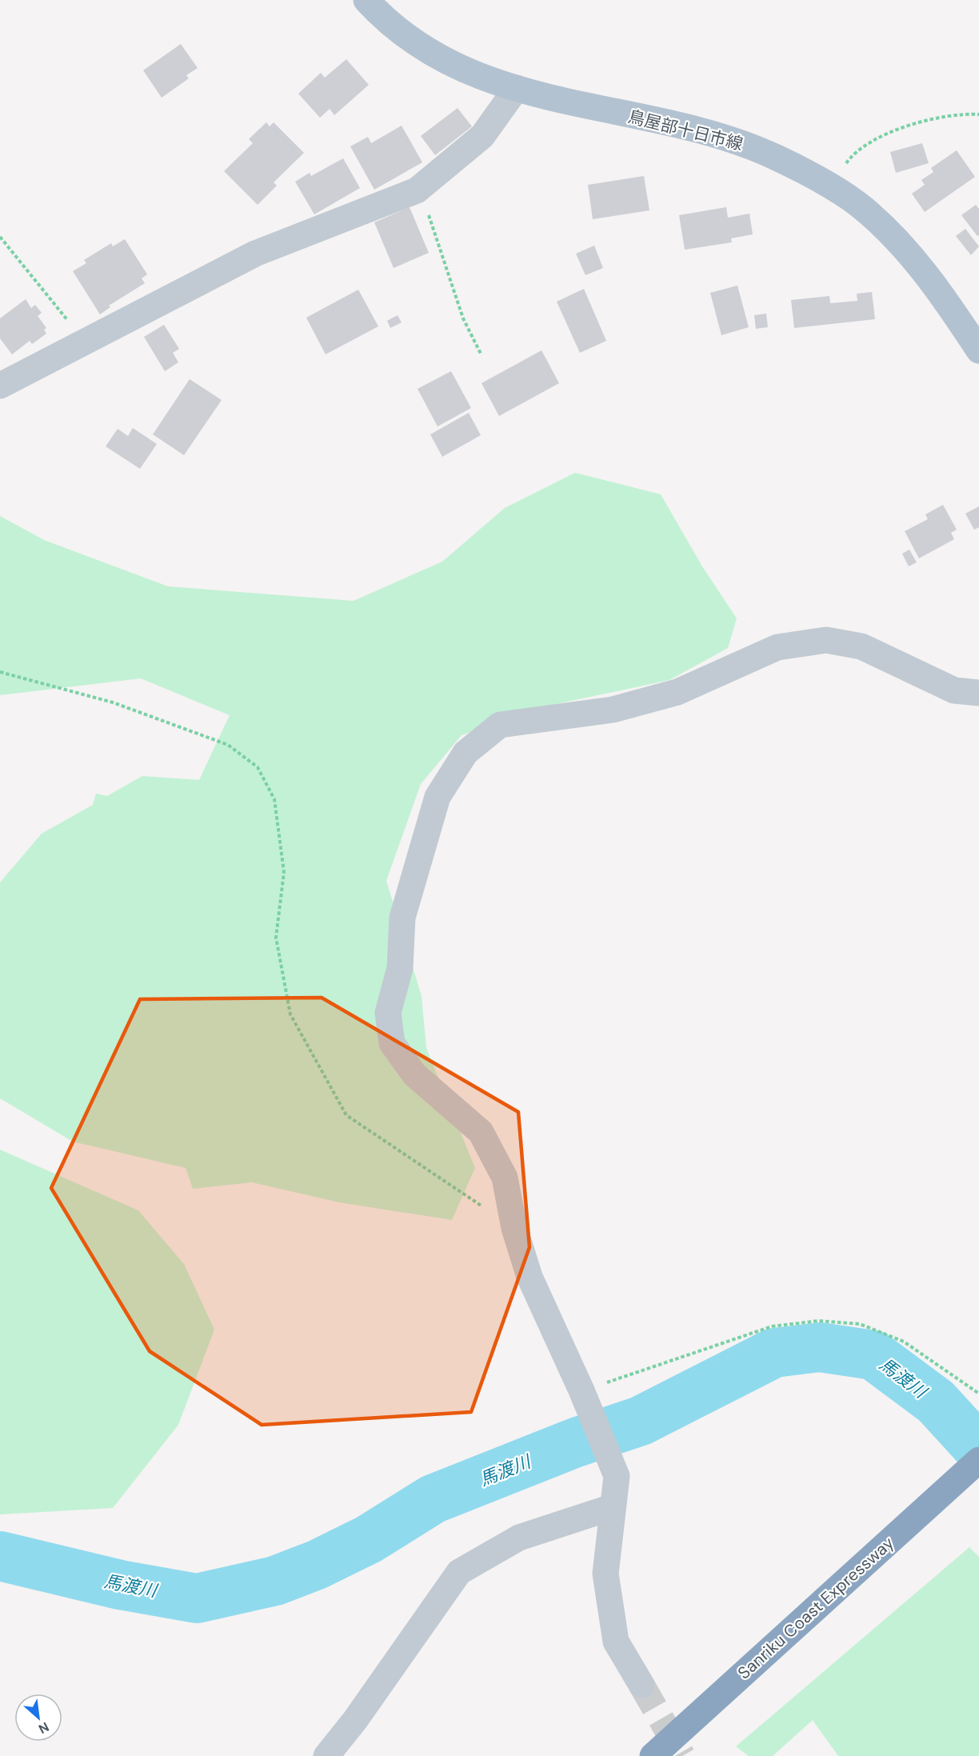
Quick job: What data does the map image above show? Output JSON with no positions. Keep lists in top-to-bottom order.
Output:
{
  "streets": {
    "highway": ["Sanriku Coast Expressway"],
    "main road": ["鳥屋部十日市線"]
  },
  "water": ["馬渡川"],
  "north": "bottom right"
}
